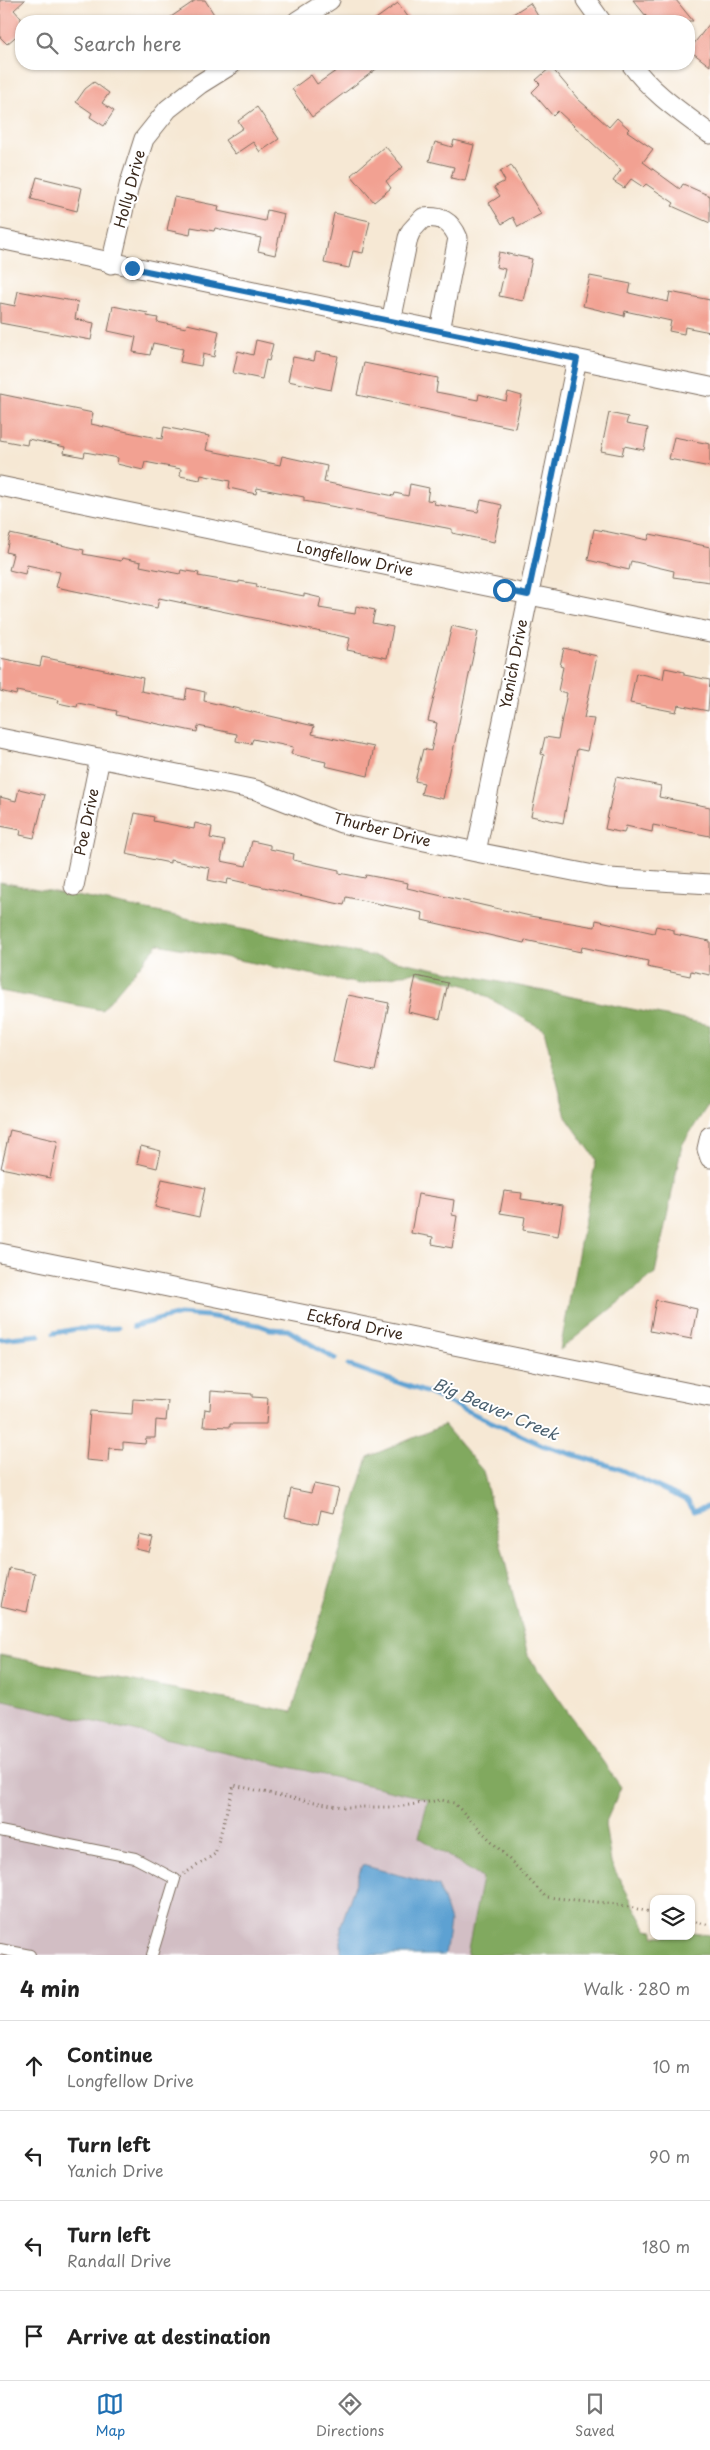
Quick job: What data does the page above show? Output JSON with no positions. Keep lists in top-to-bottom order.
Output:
{
  "streets": {
    "street": [
      "Holly Drive",
      "Longfellow Drive",
      "Yanich Drive",
      "Poe Drive",
      "Thurber Drive",
      "Eckford Drive"
    ]
  },
  "crossings": [
    ["Longfellow Drive", "Yanich Drive"],
    ["Yanich Drive", "Thurber Drive"],
    ["Poe Drive", "Thurber Drive"]
  ],
  "water": ["Big Beaver Creek"],
  "page": {
    "search": "Search here",
    "heading": ["4 min", "Walk · 280 m"],
    "list": [
      ["Continue", "Longfellow Drive", "10 m"],
      ["Turn left", "Yanich Drive", "90 m"],
      ["Turn left", "Randall Drive", "180 m"],
      "Arrive at destination"
    ],
    "nav": ["Map", "Directions", "Saved"]
  }
}
